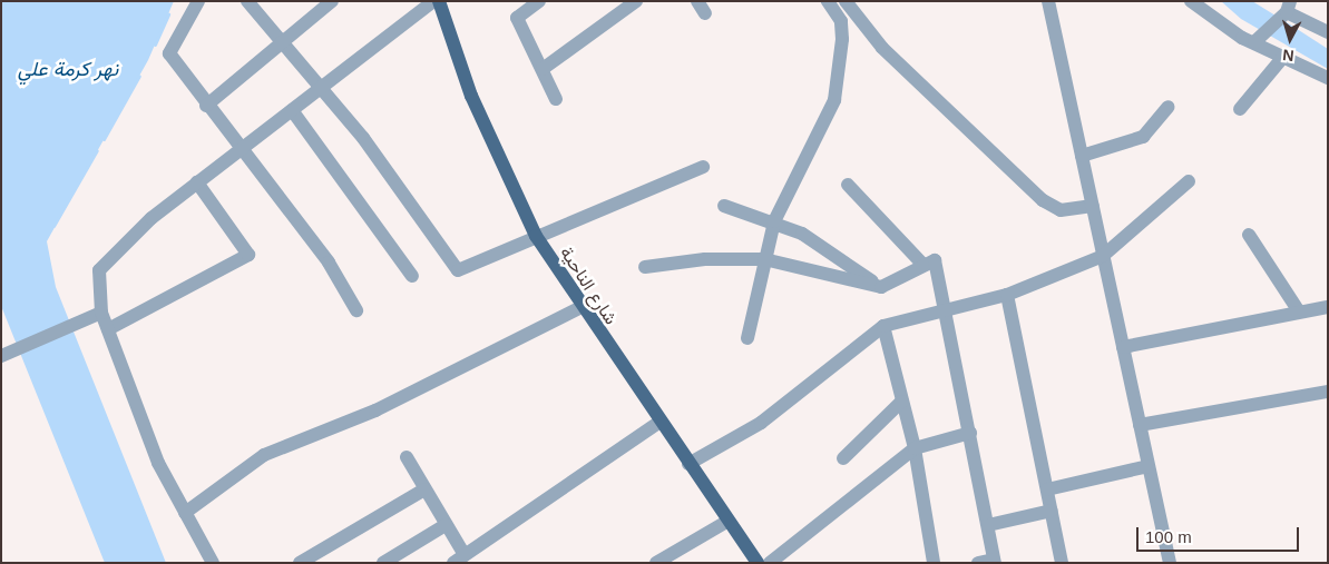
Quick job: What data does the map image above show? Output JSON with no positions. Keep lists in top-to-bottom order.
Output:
{
  "streets": {
    "main road": ["شارع الناحية"]
  },
  "water": ["نهر كرمة علي"],
  "scale_bar": "100 m",
  "north": "bottom"
}
